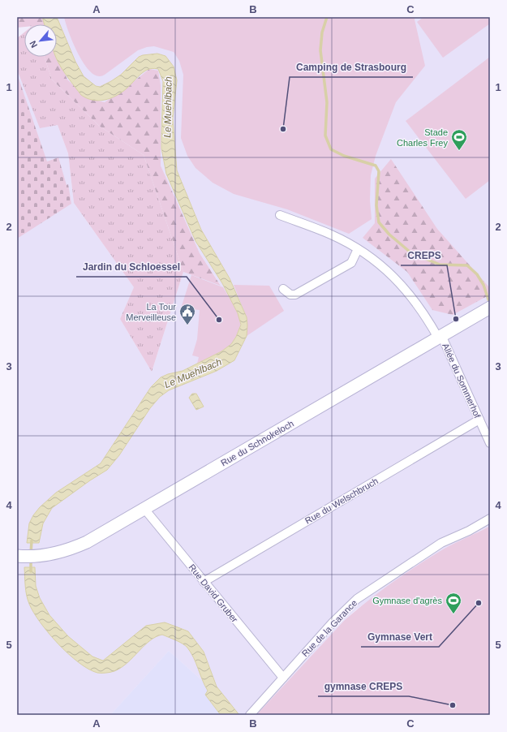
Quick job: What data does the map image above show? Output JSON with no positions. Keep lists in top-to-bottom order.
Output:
{
  "streets": {
    "street": [
      "Allée du Sommerhof",
      "Rue du Schnokeloch",
      "Rue du Welschbruch",
      "Rue David Gruber",
      "Rue de la Garance"
    ]
  },
  "crossings": [
    ["Allée du Sommerhof", "Rue du Schnokeloch"],
    ["Allée du Sommerhof", "Rue du Welschbruch"],
    ["Rue du Schnokeloch", "Rue David Gruber"],
    ["Rue du Welschbruch", "Rue David Gruber"],
    ["Rue David Gruber", "Rue de la Garance"]
  ],
  "water": ["Le Muehlbach"],
  "places": {
    "other": [
      "Camping de Strasbourg",
      "CREPS",
      "Jardin du Schloessel",
      "Gymnase Vert",
      "gymnase CREPS"
    ],
    "sports": ["Stade Charles Frey", "Gymnase d'agrès"],
    "public building": ["La Tour Merveilleuse"]
  },
  "north": "bottom left",
  "grid": {
    "columns": ["A", "B", "C"],
    "rows": [
      "1",
      "2",
      "3",
      "4",
      "5"
    ]
  }
}
